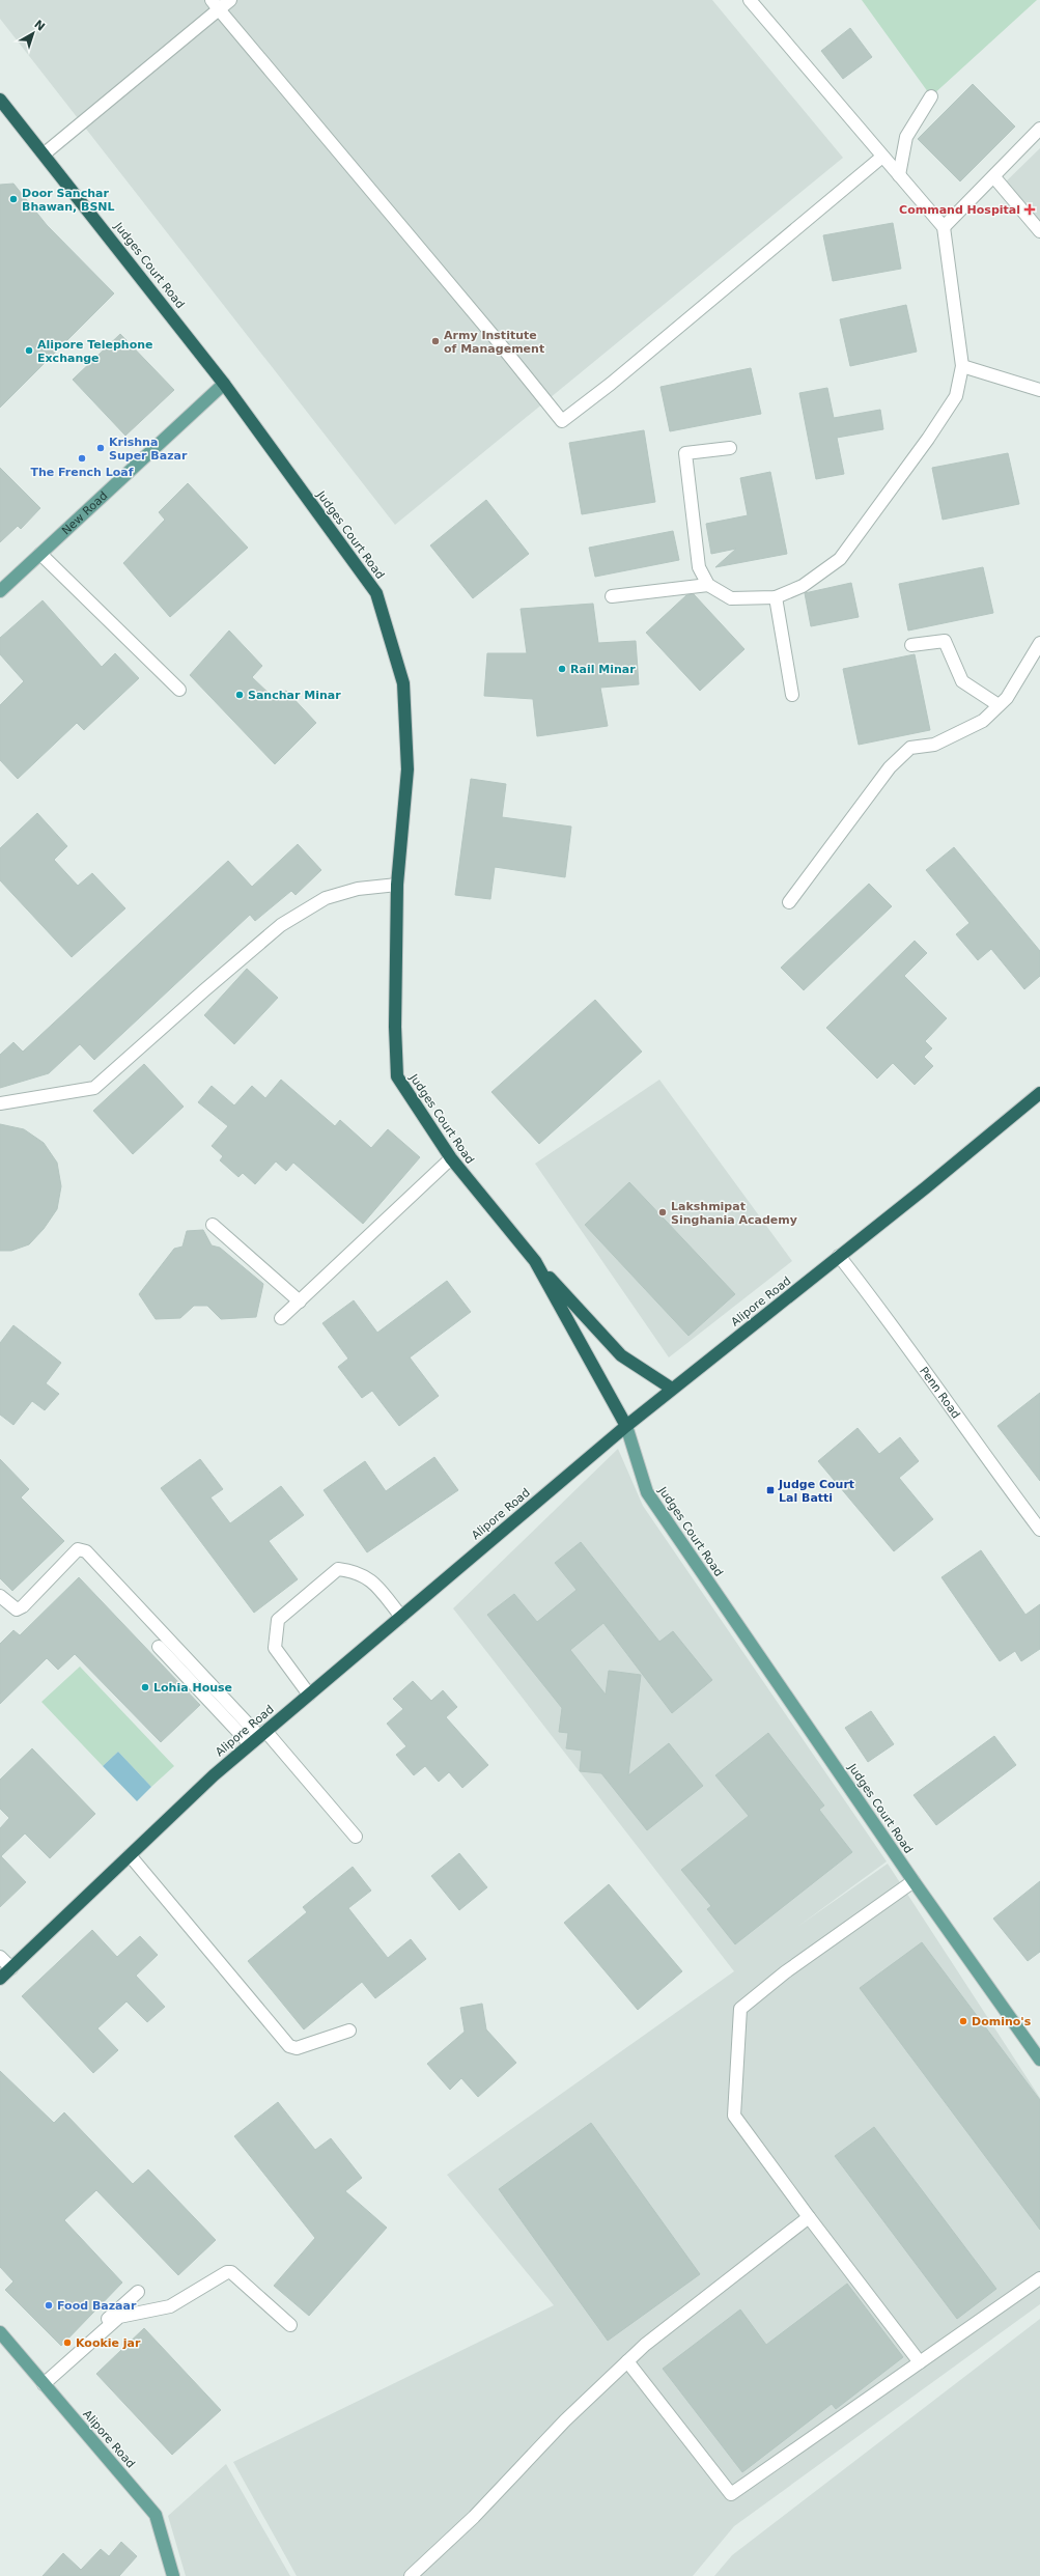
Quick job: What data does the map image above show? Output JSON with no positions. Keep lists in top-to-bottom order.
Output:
{
  "streets": {
    "highway": ["Judges Court Road", "Alipore Road"],
    "main road": ["New Road"],
    "street": ["Penn Road"]
  },
  "crossings": [
    ["Judges Court Road", "New Road"],
    ["Judges Court Road", "Alipore Road"],
    ["Alipore Road", "Penn Road"]
  ],
  "places": {
    "other": [
      "Door Sanchar Bhawan, BSNL",
      "Army Institute of Management",
      "Alipore Telephone Exchange",
      "Krishna Super Bazar",
      "The French Loaf",
      "Rail Minar",
      "Sanchar Minar",
      "Lakshmipat Singhania Academy",
      "Lohia House",
      "Domino's",
      "Food Bazaar",
      "Kookie jar"
    ],
    "health": ["Command Hospital"],
    "transit": ["Judge Court Lal Batti"]
  },
  "north": "top right"
}
